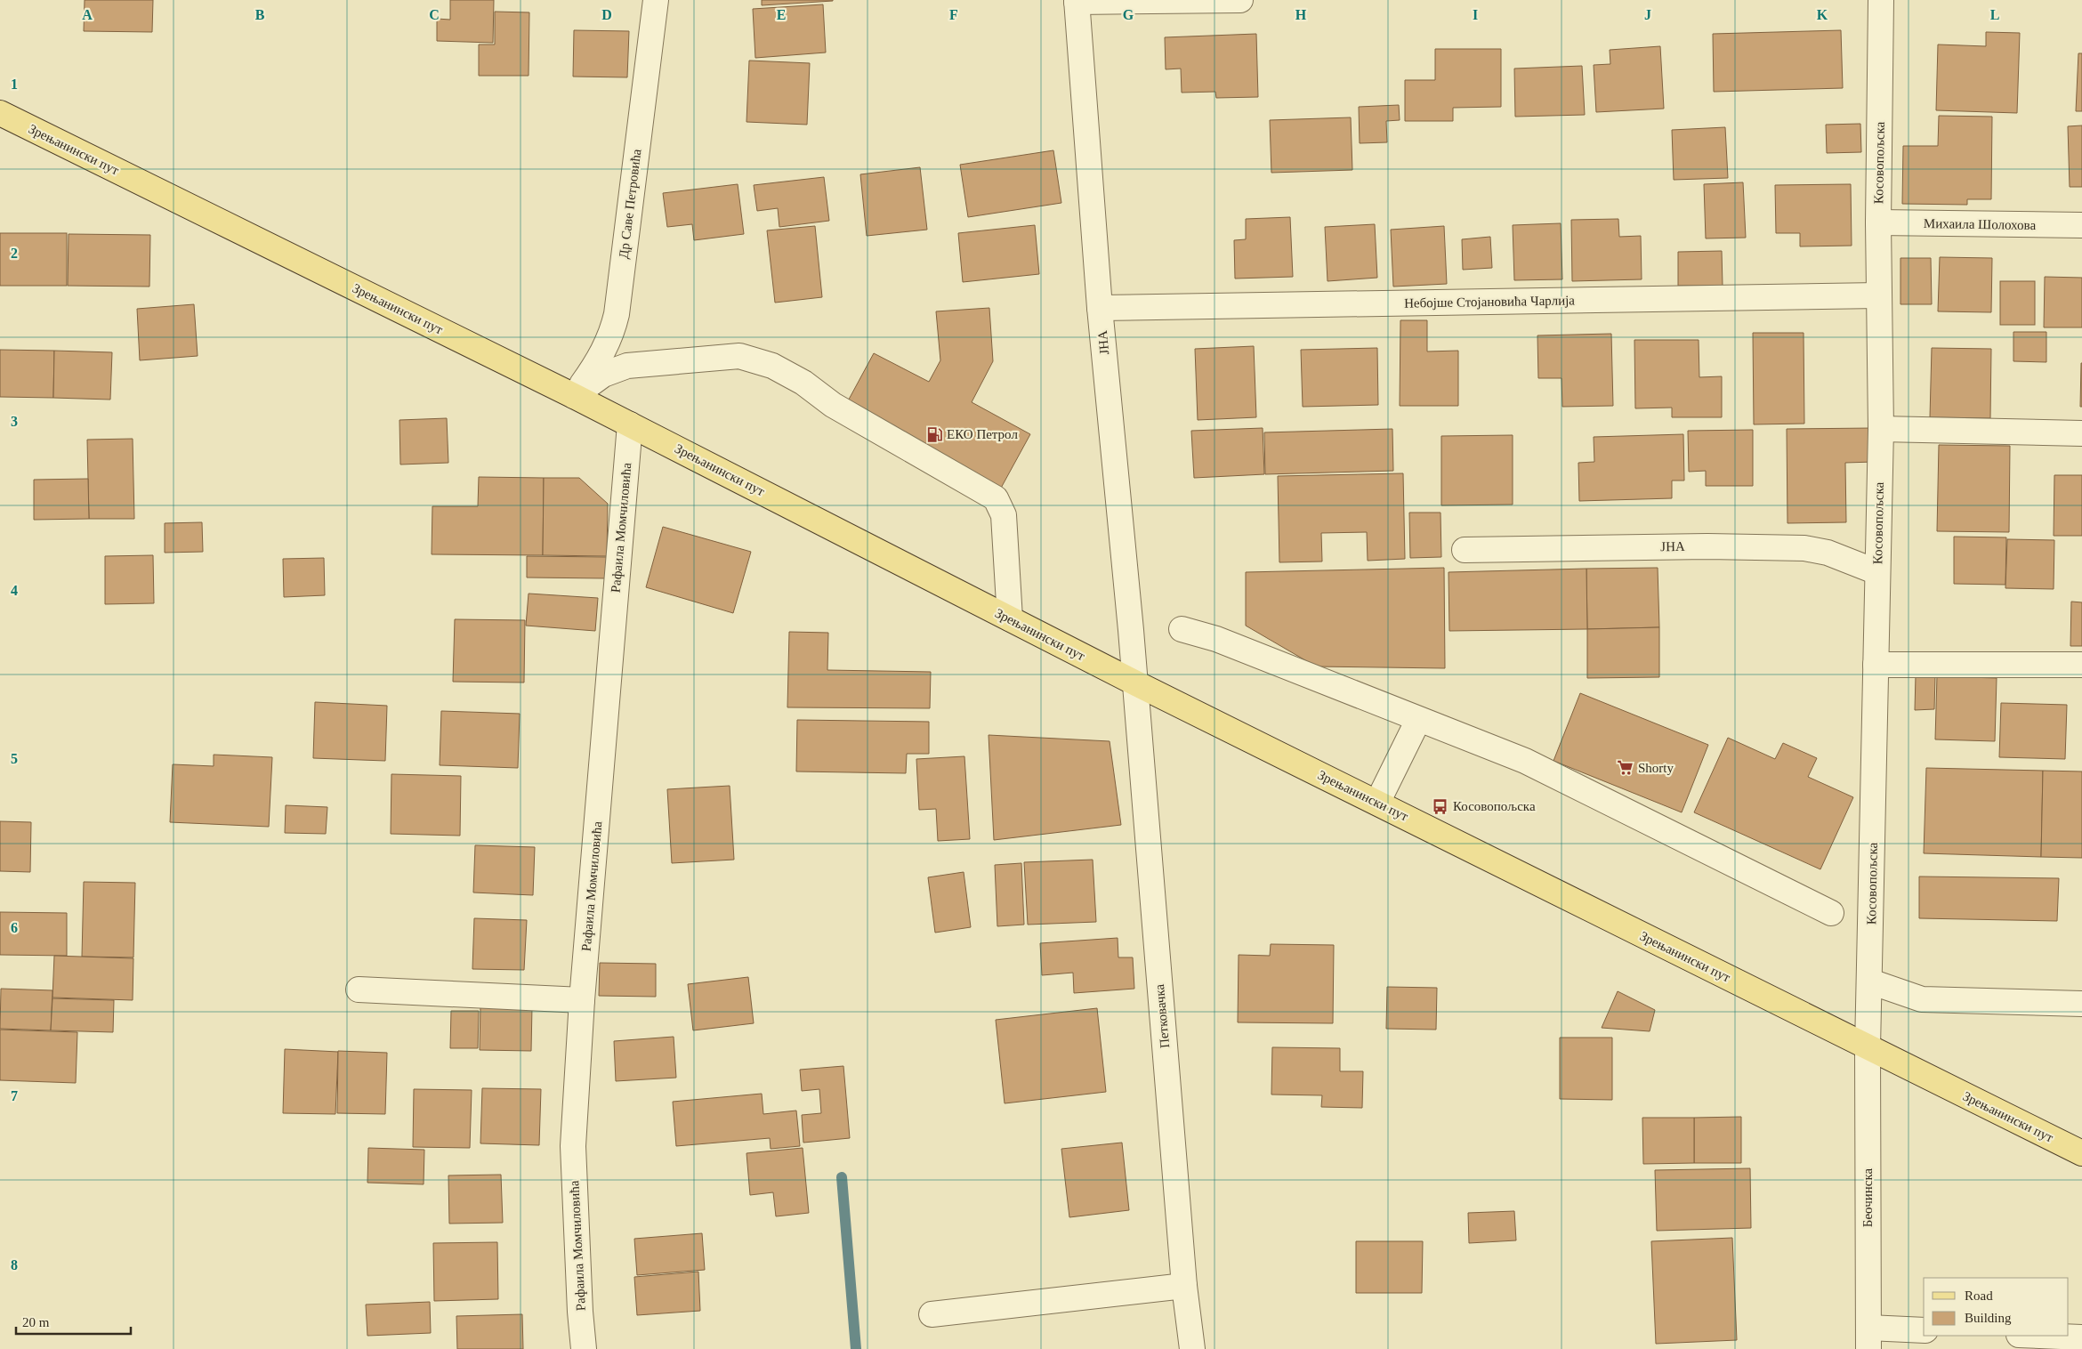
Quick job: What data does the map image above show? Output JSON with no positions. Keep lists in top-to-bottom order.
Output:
{
  "streets": {
    "main road": ["Зрењанински пут"],
    "street": [
      "Косовопољска",
      "Др Саве Петровића",
      "Михаила Шолохова",
      "Небојше Стојановића Чарлија",
      "ЈНА",
      "Рафаила Момчиловића",
      "Петковачка",
      "Беочинска"
    ]
  },
  "crossings": [
    ["Зрењанински пут", "Косовопољска"],
    ["Зрењанински пут", "Др Саве Петровића"],
    ["Зрењанински пут", "ЈНА"],
    ["Зрењанински пут", "Рафаила Момчиловића"],
    ["Зрењанински пут", "Петковачка"],
    ["Зрењанински пут", "Беочинска"],
    ["Косовопољска", "Михаила Шолохова"],
    ["Косовопољска", "Небојше Стојановића Чарлија"],
    ["Косовопољска", "ЈНА"],
    ["Косовопољска", "Беочинска"],
    ["Небојше Стојановића Чарлија", "ЈНА"],
    ["ЈНА", "Петковачка"]
  ],
  "places": {
    "fuel station": ["ЕКО Петрол"],
    "supermarket": ["Shorty"],
    "bus stop": ["Косовопољска"]
  },
  "legend": ["Road", "Building"],
  "scale_bar": "20 m",
  "grid": {
    "columns": [
      "A",
      "B",
      "C",
      "D",
      "E",
      "F",
      "G",
      "H",
      "I",
      "J",
      "K",
      "L"
    ],
    "rows": [
      "1",
      "2",
      "3",
      "4",
      "5",
      "6",
      "7",
      "8"
    ]
  }
}
